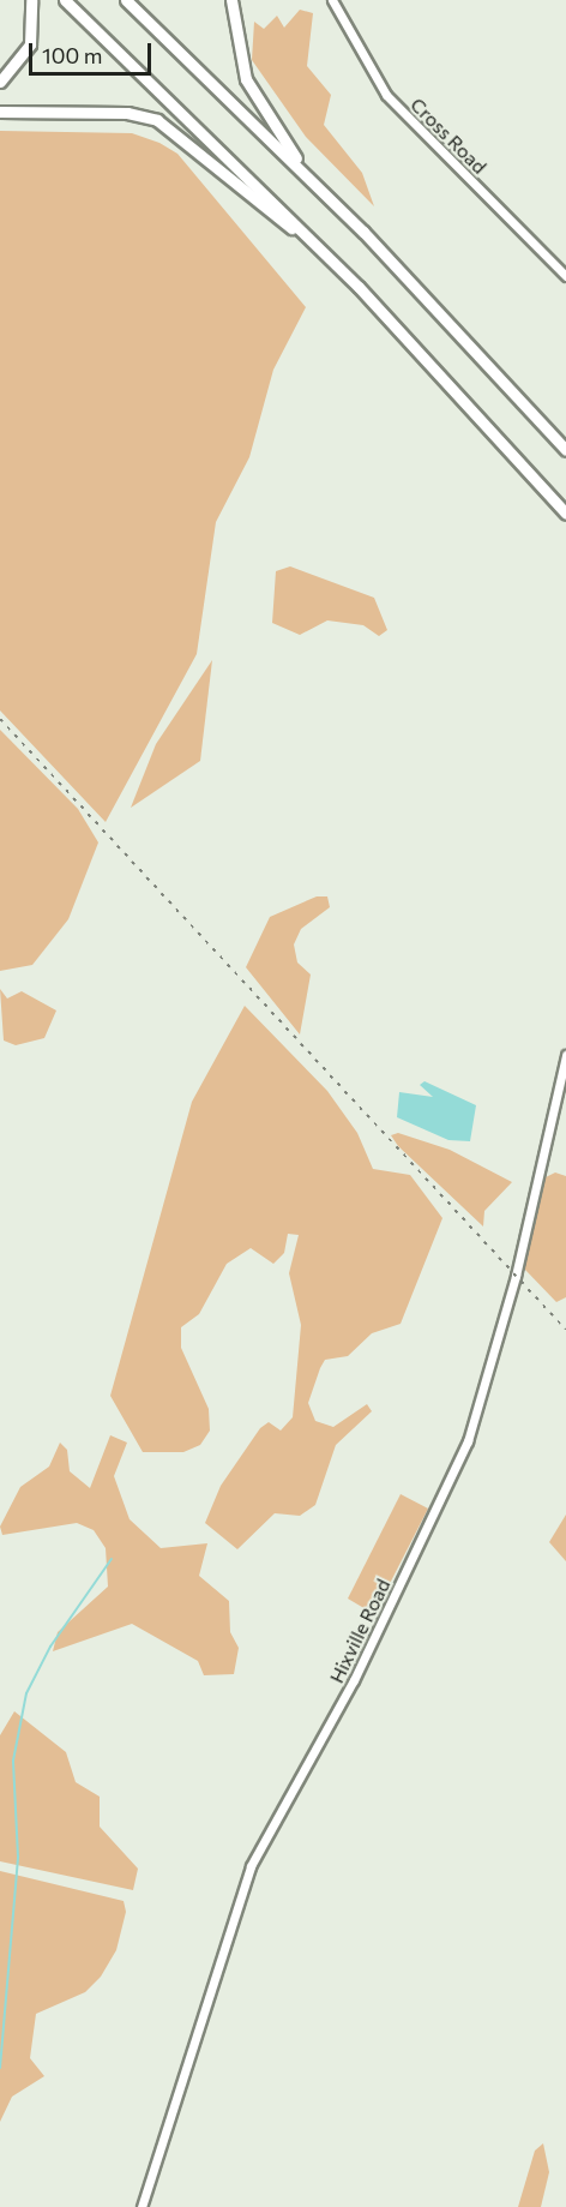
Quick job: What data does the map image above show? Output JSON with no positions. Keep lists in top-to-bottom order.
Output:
{
  "streets": {
    "street": ["Cross Road", "Hixville Road"]
  },
  "scale_bar": "100 m"
}
